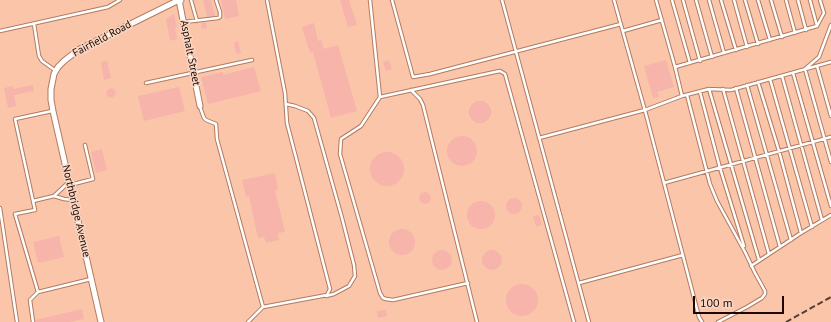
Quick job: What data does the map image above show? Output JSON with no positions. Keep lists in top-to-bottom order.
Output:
{
  "streets": {
    "street": ["Fairfield Road", "Asphalt Street", "Northbridge Avenue"]
  },
  "crossings": [
    ["Fairfield Road", "Asphalt Street"],
    ["Fairfield Road", "Northbridge Avenue"]
  ],
  "scale_bar": "100 m"
}
